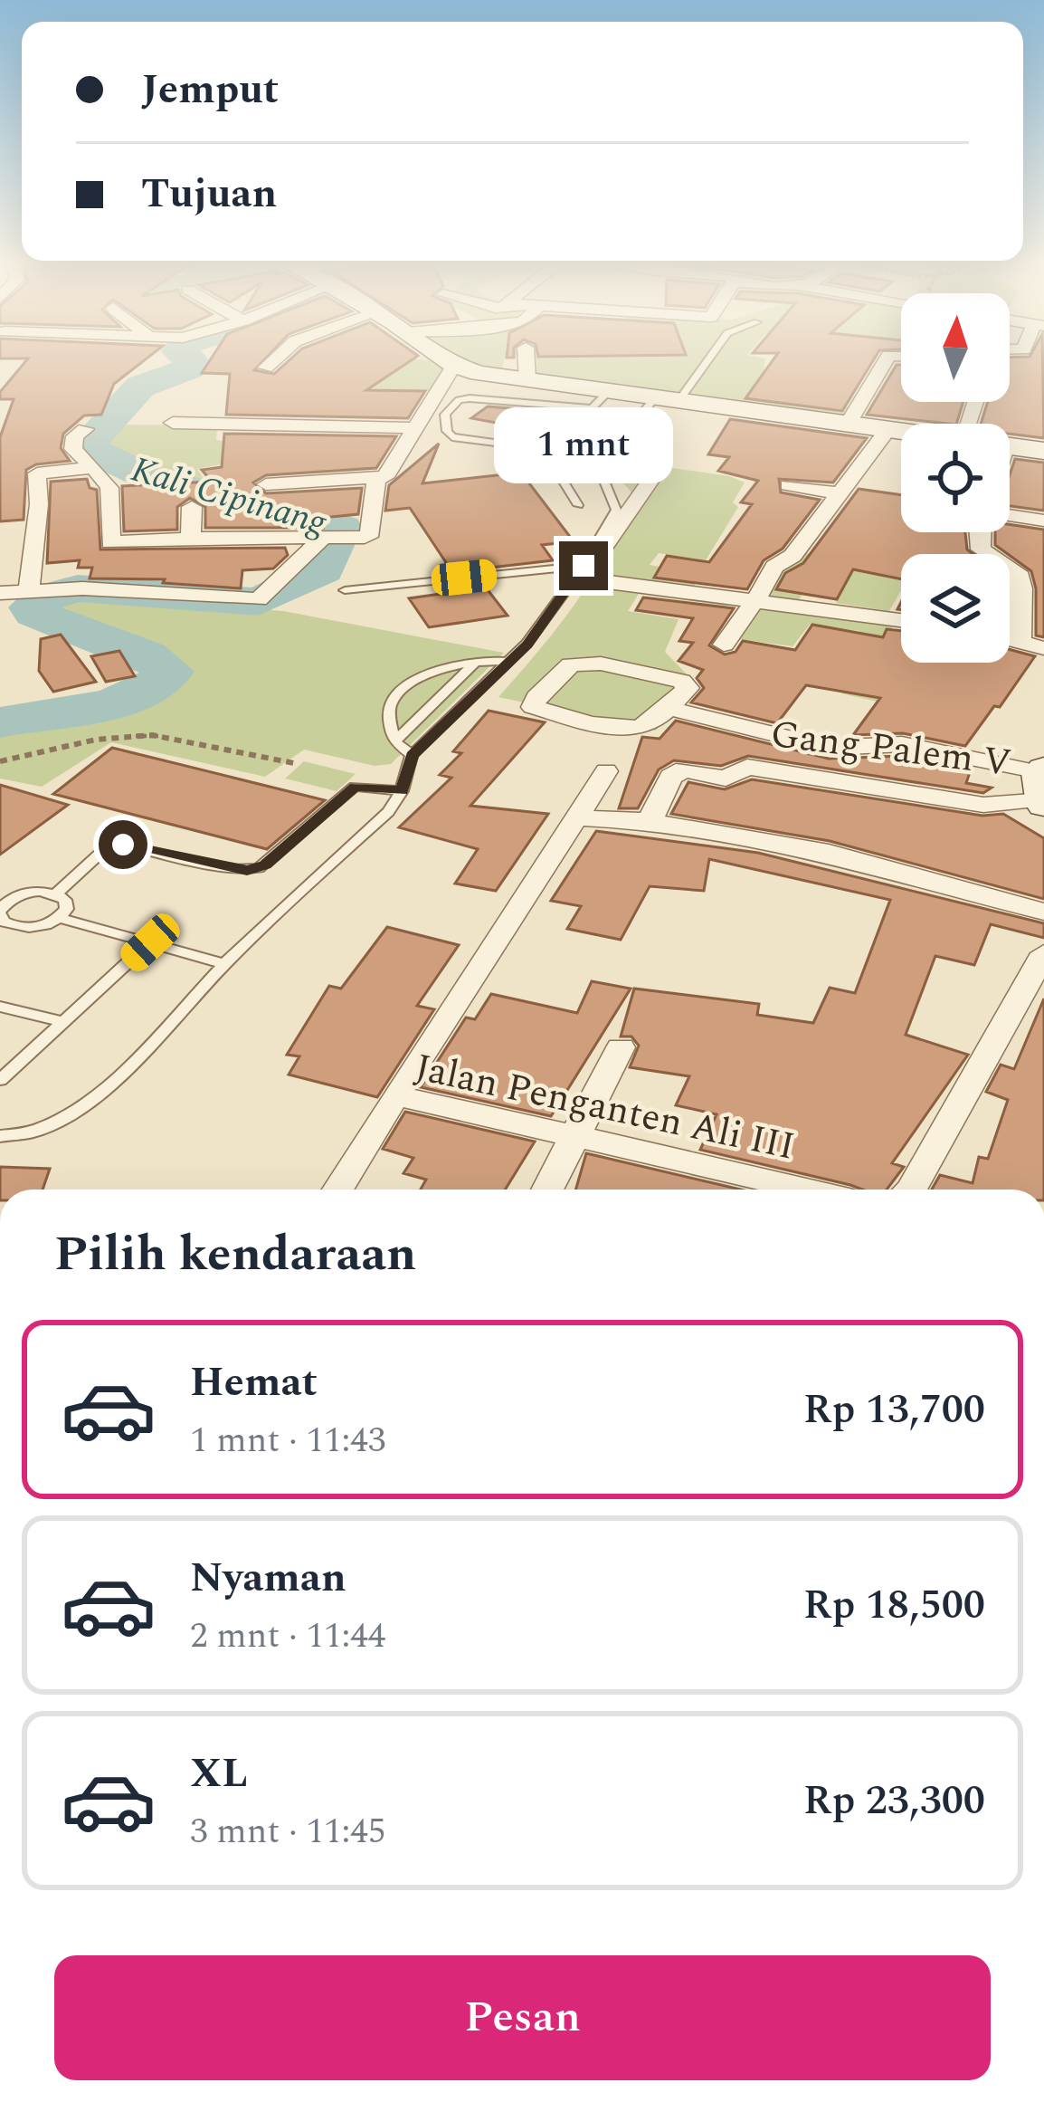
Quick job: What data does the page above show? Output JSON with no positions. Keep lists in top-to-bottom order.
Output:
{
  "streets": {
    "street": ["Gang Palem V", "Jalan Penganten Ali III"]
  },
  "water": ["Kali Cipinang"],
  "north": "top",
  "page": {
    "banner": ["Jemput", "Tujuan"],
    "bubble": "1 mnt",
    "heading": "Pilih kendaraan",
    "list": [
      {
        "name": "Hemat",
        "note": "1 mnt · 11:43",
        "value": "Rp 13,700"
      },
      {
        "name": "Nyaman",
        "note": "2 mnt · 11:44",
        "value": "Rp 18,500"
      },
      {
        "name": "XL",
        "note": "3 mnt · 11:45",
        "value": "Rp 23,300"
      }
    ],
    "buttons": "Pesan"
  }
}
